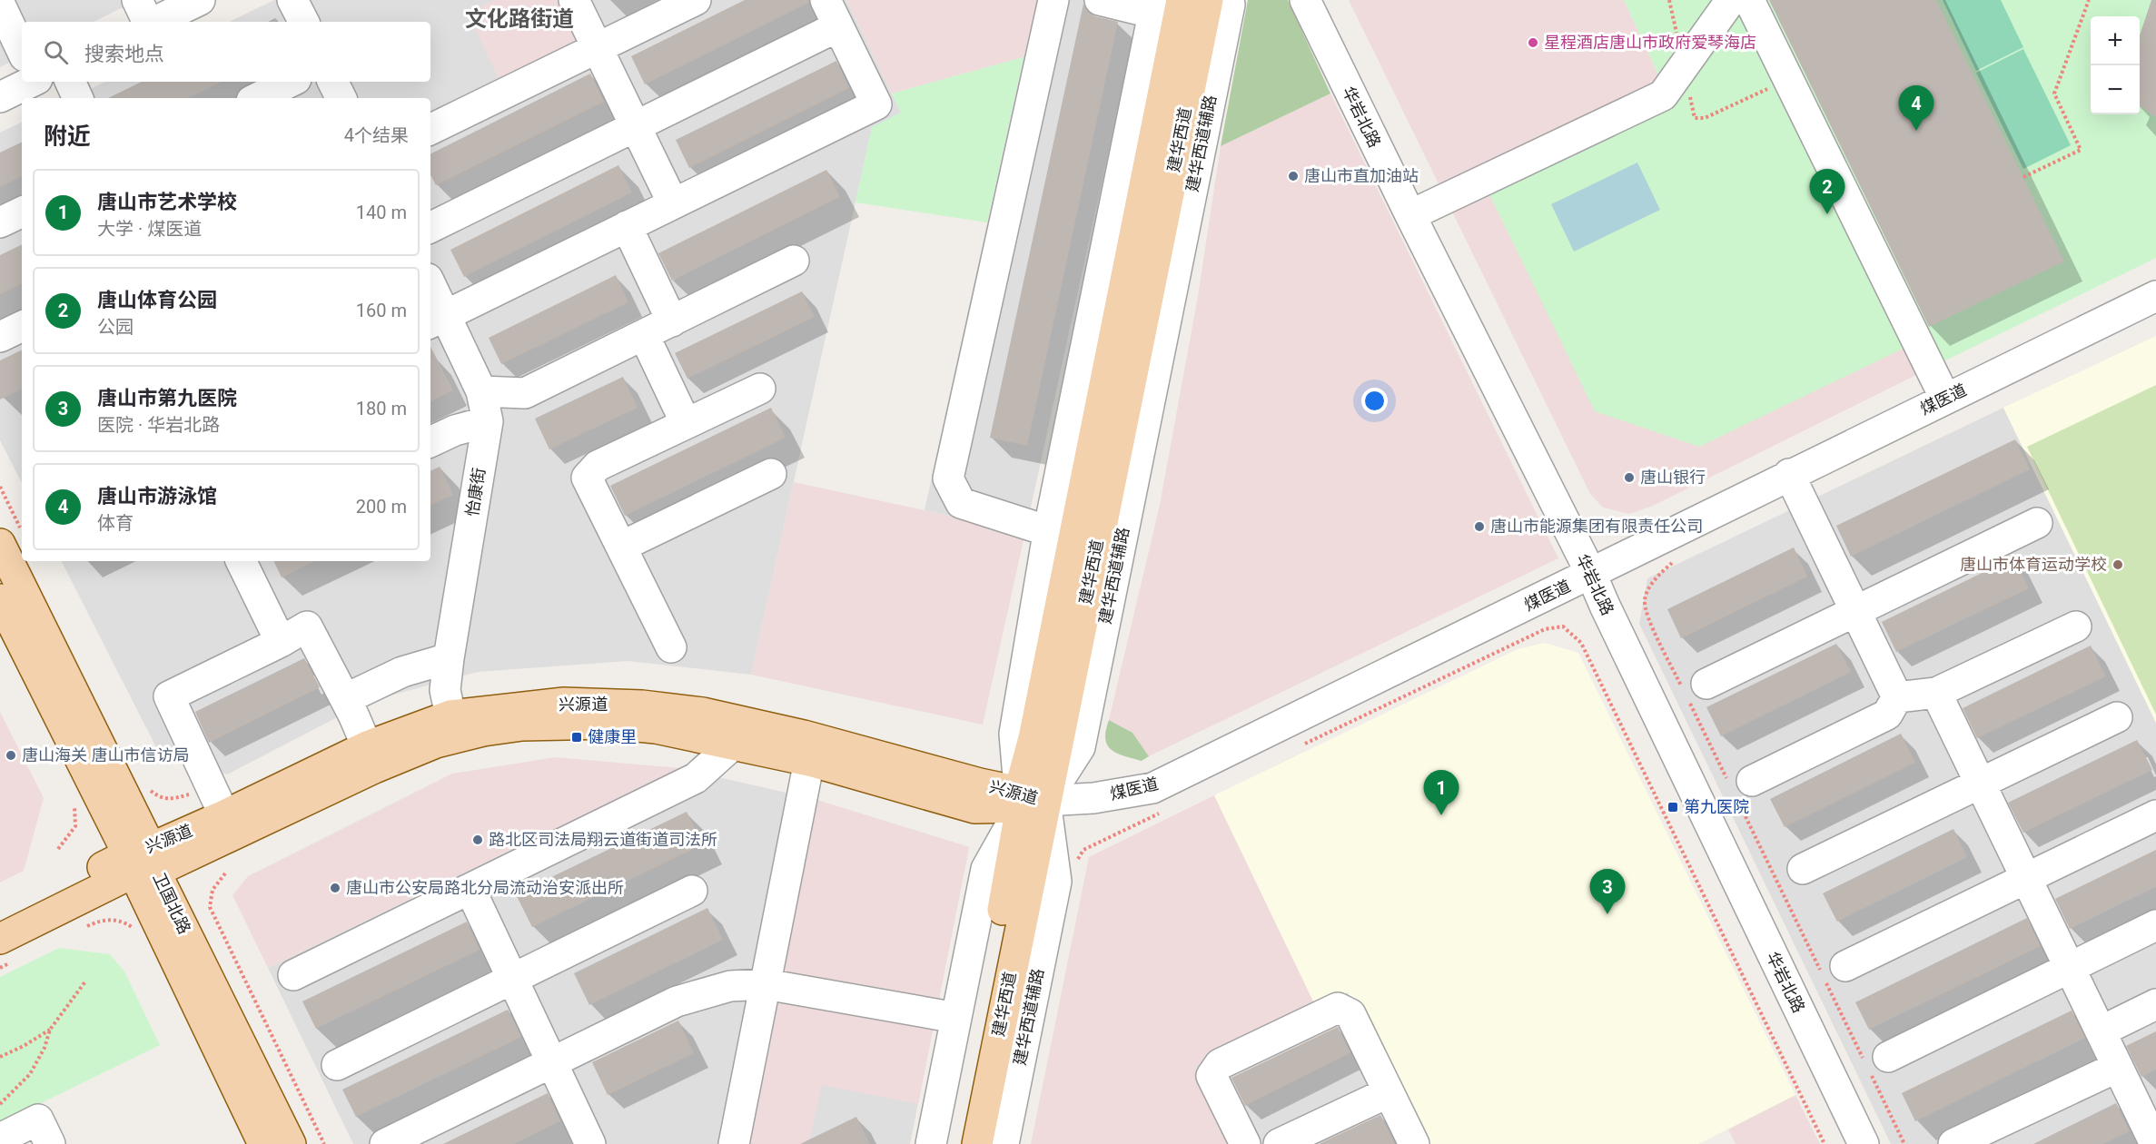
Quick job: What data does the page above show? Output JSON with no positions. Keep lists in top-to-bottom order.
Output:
{
  "streets": {
    "main road": ["建华西道", "兴源道", "卫国北路"],
    "street": [
      "华岩北路",
      "建华西道辅路",
      "煤医道",
      "怡康街"
    ]
  },
  "crossings": [
    ["华岩北路", "煤医道"],
    ["建华西道", "建华西道辅路"],
    ["建华西道", "煤医道"],
    ["建华西道", "兴源道"],
    ["建华西道辅路", "煤医道"],
    ["建华西道辅路", "兴源道"],
    ["煤医道", "兴源道"],
    ["怡康街", "兴源道"],
    ["兴源道", "卫国北路"]
  ],
  "districts": ["文化路街道"],
  "places": {
    "other": [
      "星程酒店唐山市政府爱琴海店",
      "唐山市直加油站",
      "唐山银行",
      "唐山市能源集团有限责任公司",
      "唐山市体育运动学校",
      "唐山海关 唐山市信访局",
      "路北区司法局翔云道街道司法所",
      "唐山市公安局路北分局流动治安派出所"
    ],
    "transit": ["健康里", "第九医院"]
  },
  "page": {
    "map_buttons": ["+", "−"],
    "search": "搜索地点",
    "pins": [
      "4",
      "2",
      "1",
      "3"
    ],
    "heading": ["附近", "4个结果"],
    "list": [
      {
        "mark": "1",
        "name": "唐山市艺术学校",
        "note": "大学 · 煤医道",
        "value": "140 m"
      },
      {
        "mark": "2",
        "name": "唐山体育公园",
        "note": "公园",
        "value": "160 m"
      },
      {
        "mark": "3",
        "name": "唐山市第九医院",
        "note": "医院 · 华岩北路",
        "value": "180 m"
      },
      {
        "mark": "4",
        "name": "唐山市游泳馆",
        "note": "体育",
        "value": "200 m"
      }
    ]
  }
}
